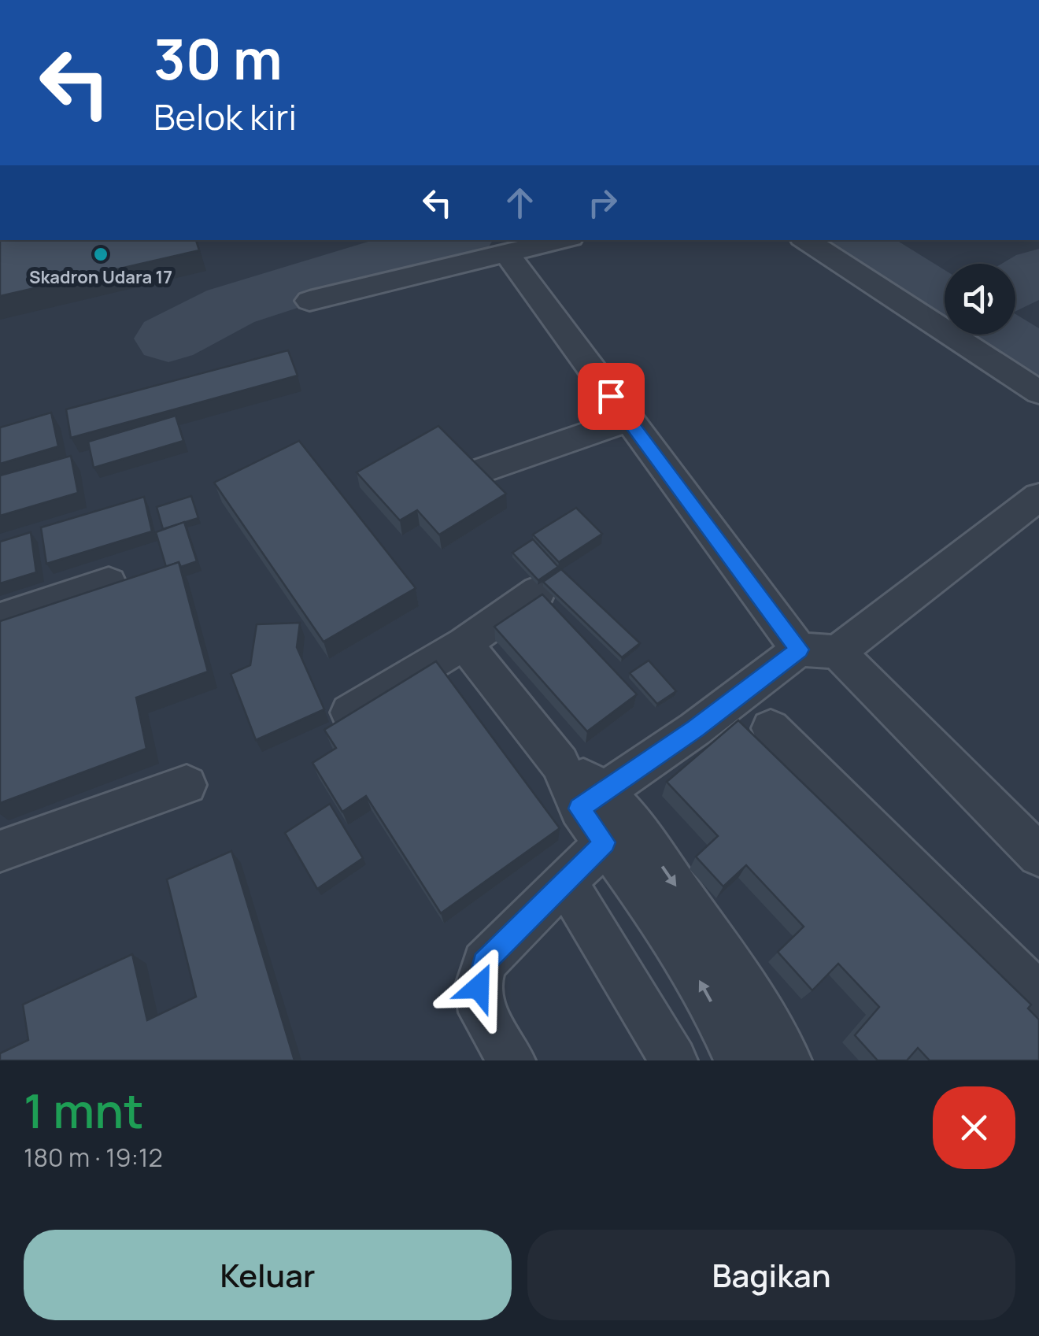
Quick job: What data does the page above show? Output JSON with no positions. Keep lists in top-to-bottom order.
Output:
{
  "places": ["Skadron Udara 17"],
  "page": {
    "turn": ["30 m", "Belok kiri"],
    "heading": ["1 mnt", "180 m · 19:12"],
    "buttons": ["Keluar", "Bagikan"]
  }
}
